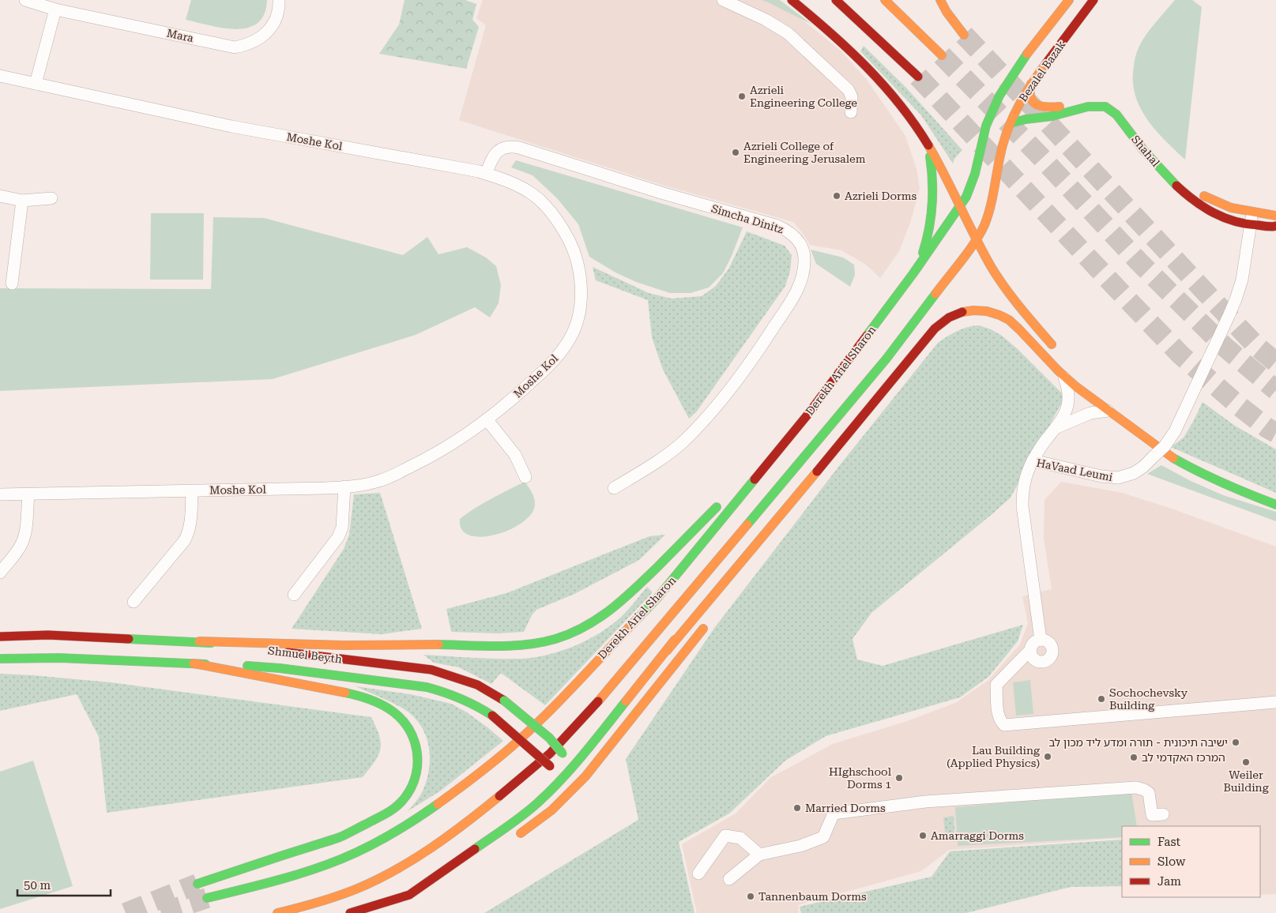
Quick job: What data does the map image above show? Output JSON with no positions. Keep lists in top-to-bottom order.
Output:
{
  "streets": {
    "main road": [
      "Bezalel Bazak",
      "Shahal",
      "Derekh Ariel Sharon",
      "Shmuel Beyth"
    ],
    "street": [
      "Mara",
      "Moshe Kol",
      "Simcha Dinitz",
      "HaVaad Leumi"
    ]
  },
  "crossings": [
    ["Bezalel Bazak", "Shahal"],
    ["Bezalel Bazak", "Derekh Ariel Sharon"],
    ["Moshe Kol", "Simcha Dinitz"],
    ["Shahal", "HaVaad Leumi"]
  ],
  "places": [
    "Azrieli Engineering College",
    "Azrieli College of Engineering Jerusalem",
    "Azrieli Dorms",
    "Sochochevsky Building",
    "ישיבה תיכונית - תורה ומדע ליד מכון לב",
    "Lau Building (Applied Physics)",
    "המרכז האקדמי לב",
    "Weiler Building",
    "HIghschool Dorms 1",
    "Married Dorms",
    "Amarraggi Dorms",
    "Tannenbaum Dorms"
  ],
  "legend": ["Fast", "Slow", "Jam"],
  "scale_bar": "50 m"
}
